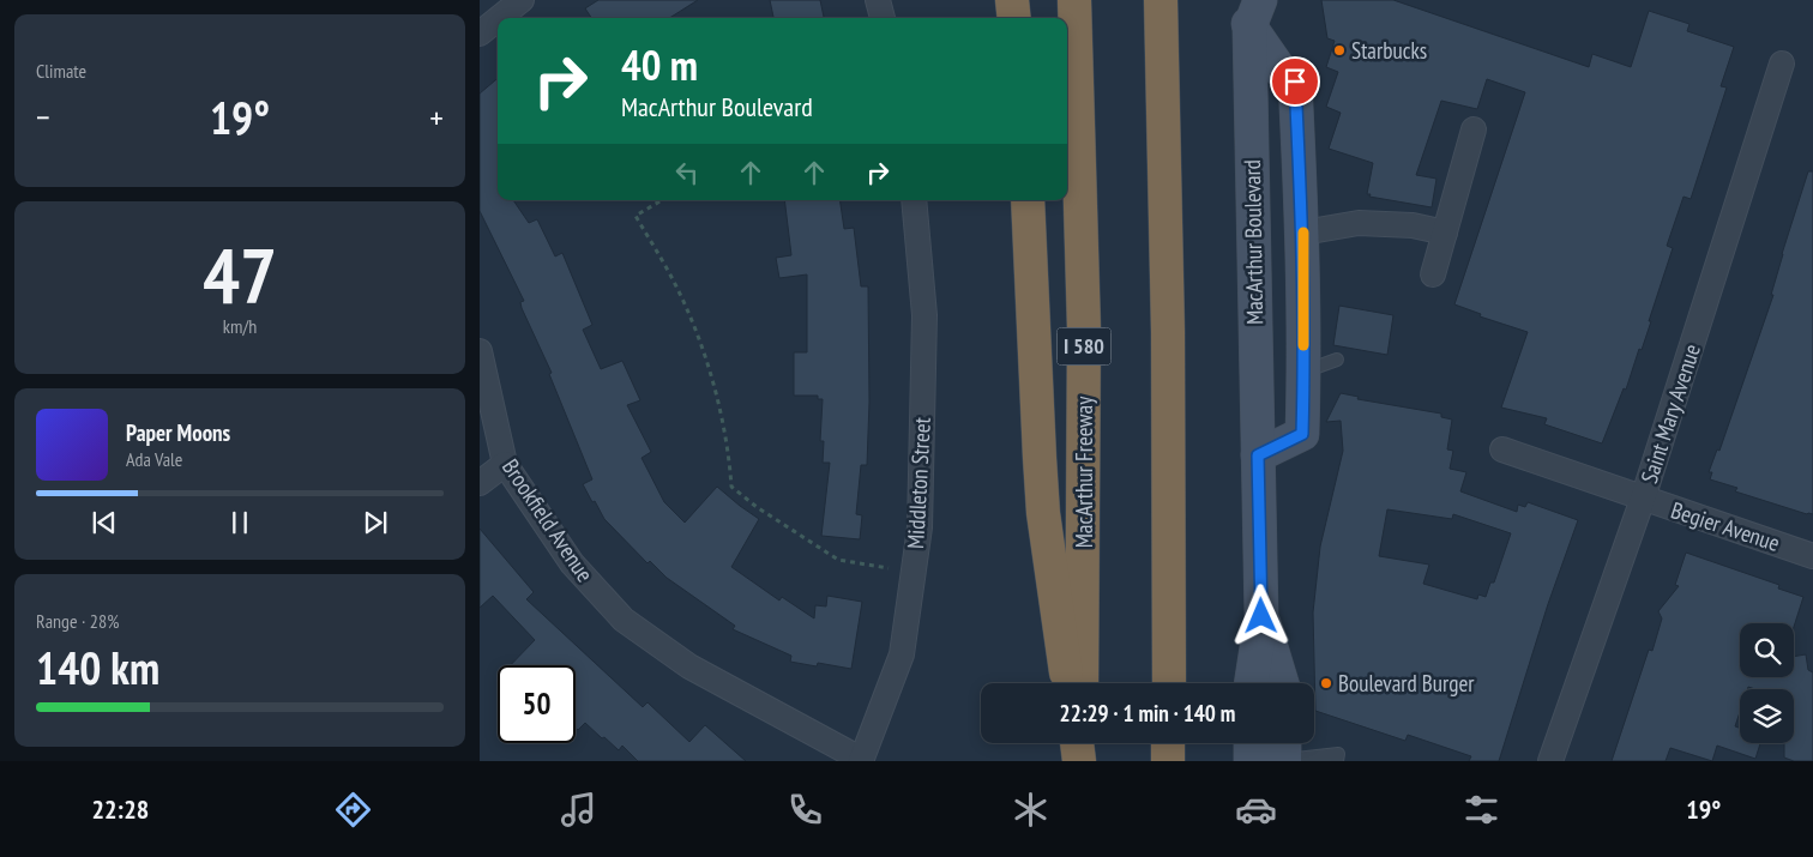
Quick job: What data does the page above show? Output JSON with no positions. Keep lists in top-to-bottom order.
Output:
{
  "streets": {
    "highway": ["I 580", "MacArthur Freeway"],
    "main road": ["MacArthur Boulevard"],
    "street": [
      "Saint Mary Avenue",
      "Middleton Street",
      "Brookfield Avenue",
      "Begier Avenue"
    ]
  },
  "crossings": [
    ["Saint Mary Avenue", "Begier Avenue"],
    ["Middleton Street", "Brookfield Avenue"]
  ],
  "places": ["Starbucks", "Boulevard Burger"],
  "page": {
    "tile": [
      "Climate",
      ["47", "km/h"],
      ["Range · 28%", "140 km"]
    ],
    "turn": ["40 m", "MacArthur Boulevard"],
    "heat": ["−", "19°", "+"],
    "song": ["Paper Moons", "Ada Vale"],
    "limit": "50",
    "trip": "22:29 · 1 min · 140 m",
    "tabs": ["22:28", "19°"]
  }
}
